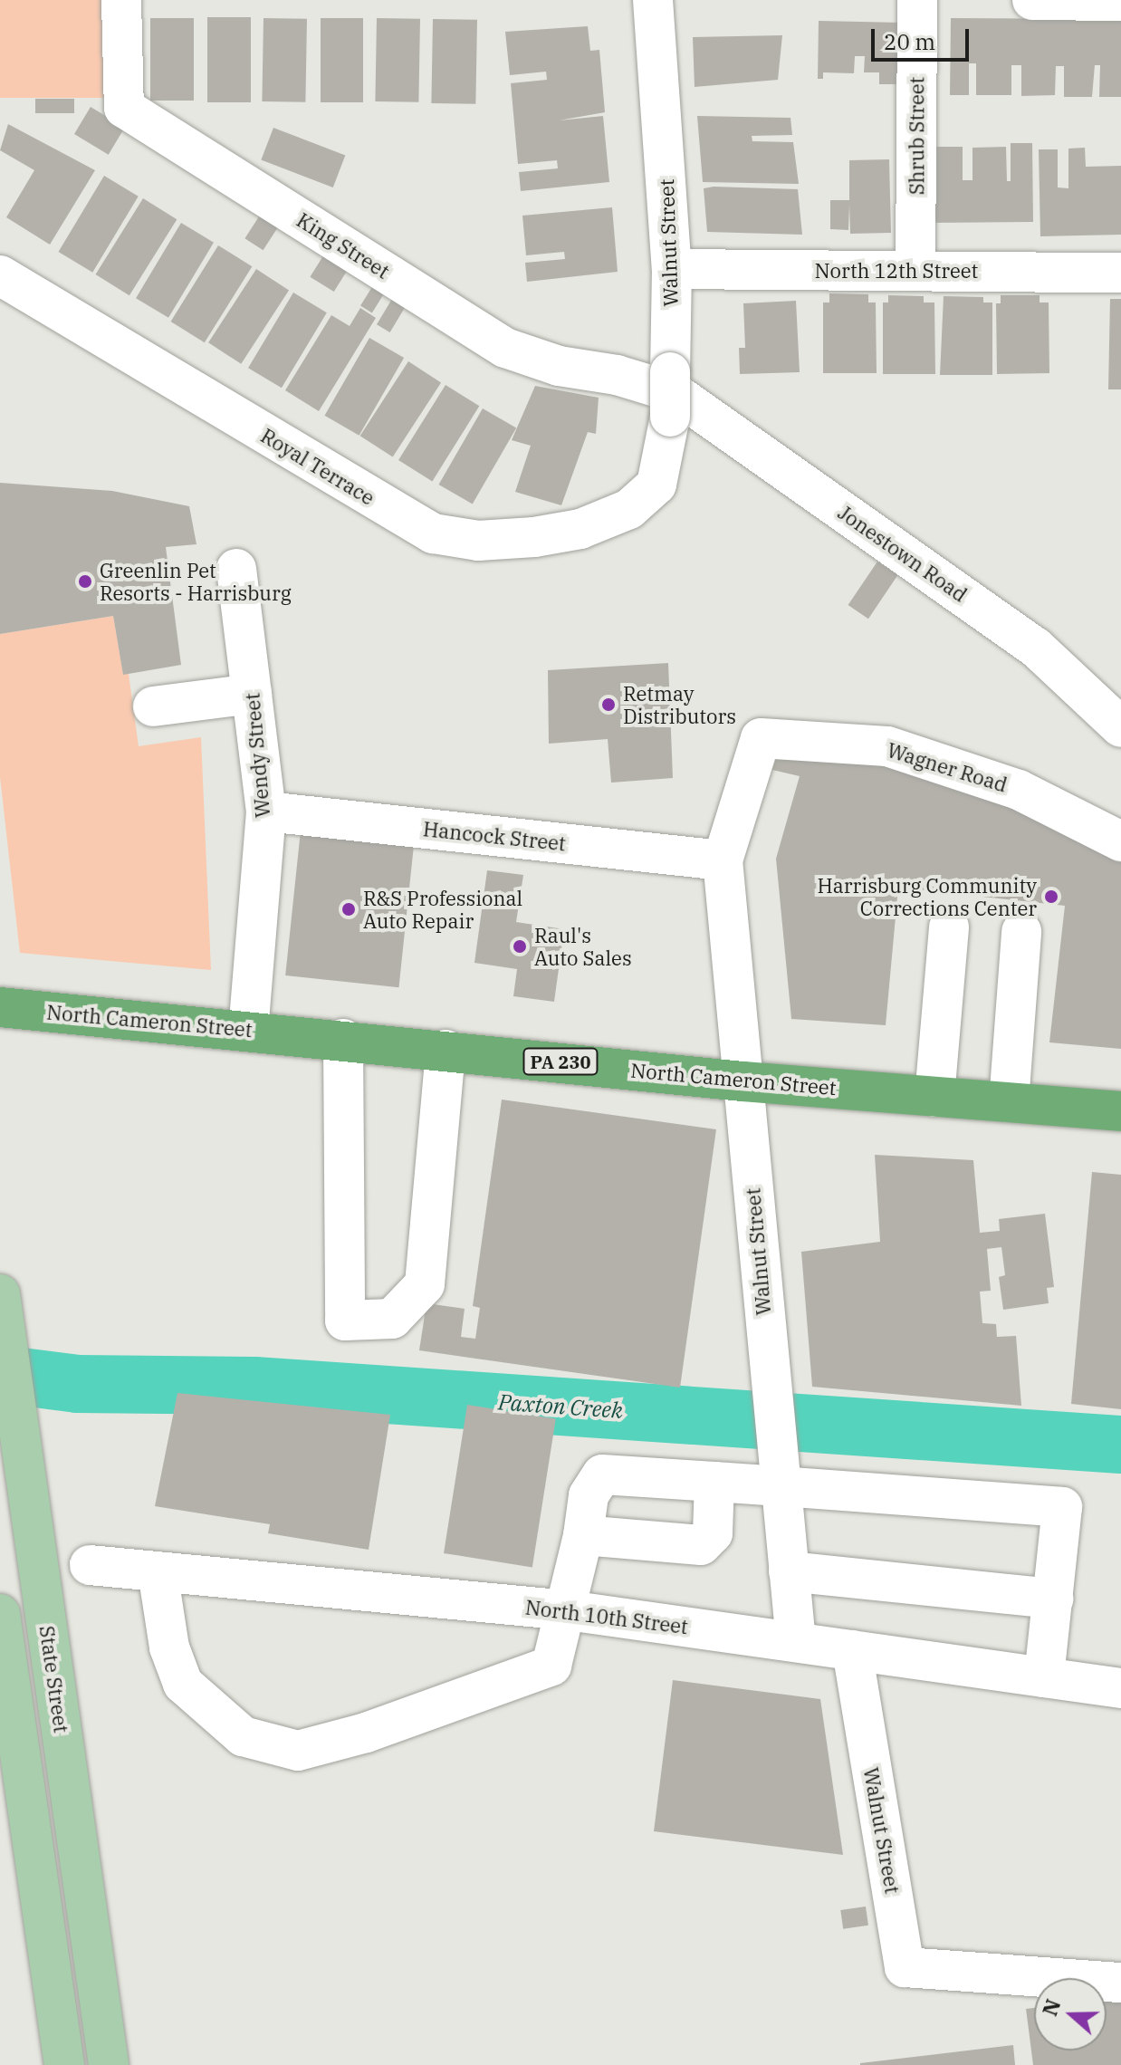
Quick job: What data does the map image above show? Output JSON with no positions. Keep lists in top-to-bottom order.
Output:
{
  "streets": {
    "highway": ["North Cameron Street", "PA 230"],
    "main road": ["State Street"],
    "street": [
      "Shrub Street",
      "Walnut Street",
      "King Street",
      "North 12th Street",
      "Royal Terrace",
      "Jonestown Road",
      "Wendy Street",
      "Wagner Road",
      "Hancock Street",
      "North 10th Street"
    ]
  },
  "crossings": [
    ["Shrub Street", "North 12th Street"],
    ["Walnut Street", "King Street"],
    ["Walnut Street", "North 12th Street"],
    ["Walnut Street", "Royal Terrace"],
    ["Walnut Street", "Jonestown Road"],
    ["Walnut Street", "Wagner Road"],
    ["Walnut Street", "Hancock Street"],
    ["Walnut Street", "North Cameron Street"],
    ["Walnut Street", "North 10th Street"],
    ["King Street", "Jonestown Road"],
    ["Wendy Street", "Hancock Street"],
    ["Wendy Street", "North Cameron Street"],
    ["Wagner Road", "Hancock Street"]
  ],
  "water": ["Paxton Creek"],
  "places": [
    "Greenlin Pet Resorts - Harrisburg",
    "Retmay Distributors",
    "Harrisburg Community Corrections Center",
    "R&S Professional Auto Repair",
    "Raul's Auto Sales"
  ],
  "scale_bar": "20 m",
  "north": "left"
}
